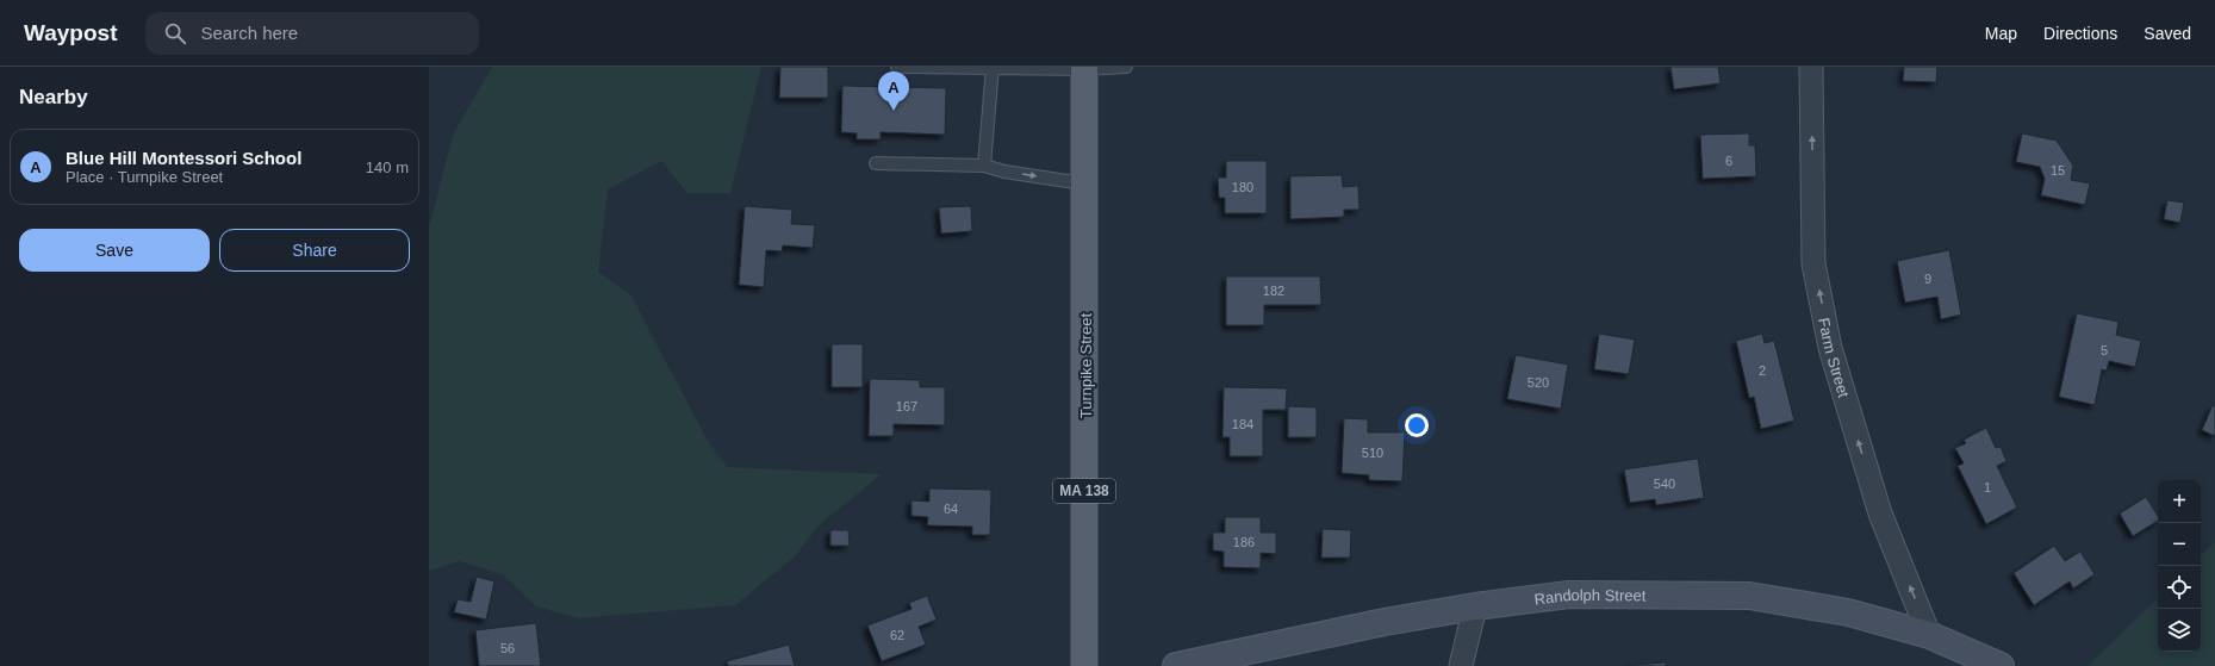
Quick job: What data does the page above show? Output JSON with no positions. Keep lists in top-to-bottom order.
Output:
{
  "streets": {
    "main road": ["Turnpike Street", "MA 138", "Randolph Street"],
    "street": ["Farm Street"]
  },
  "crossings": [
    ["Farm Street", "Randolph Street"]
  ],
  "one_way": ["Farm Street"],
  "house_numbers": [
    "6",
    "15",
    "180",
    "9",
    "182",
    "5",
    "2",
    "520",
    "167",
    "184",
    "510",
    "540",
    "1",
    "64",
    "186",
    "62",
    "56"
  ],
  "page": {
    "header": "Waypost",
    "search": "Search here",
    "nav": ["Map", "Directions", "Saved"],
    "heading": "Nearby",
    "pins": "A",
    "list": [
      {
        "mark": "A",
        "name": "Blue Hill Montessori School",
        "note": "Place · Turnpike Street",
        "value": "140 m"
      }
    ],
    "buttons": ["Save", "Share"],
    "map_buttons": ["+", "−"]
  }
}
